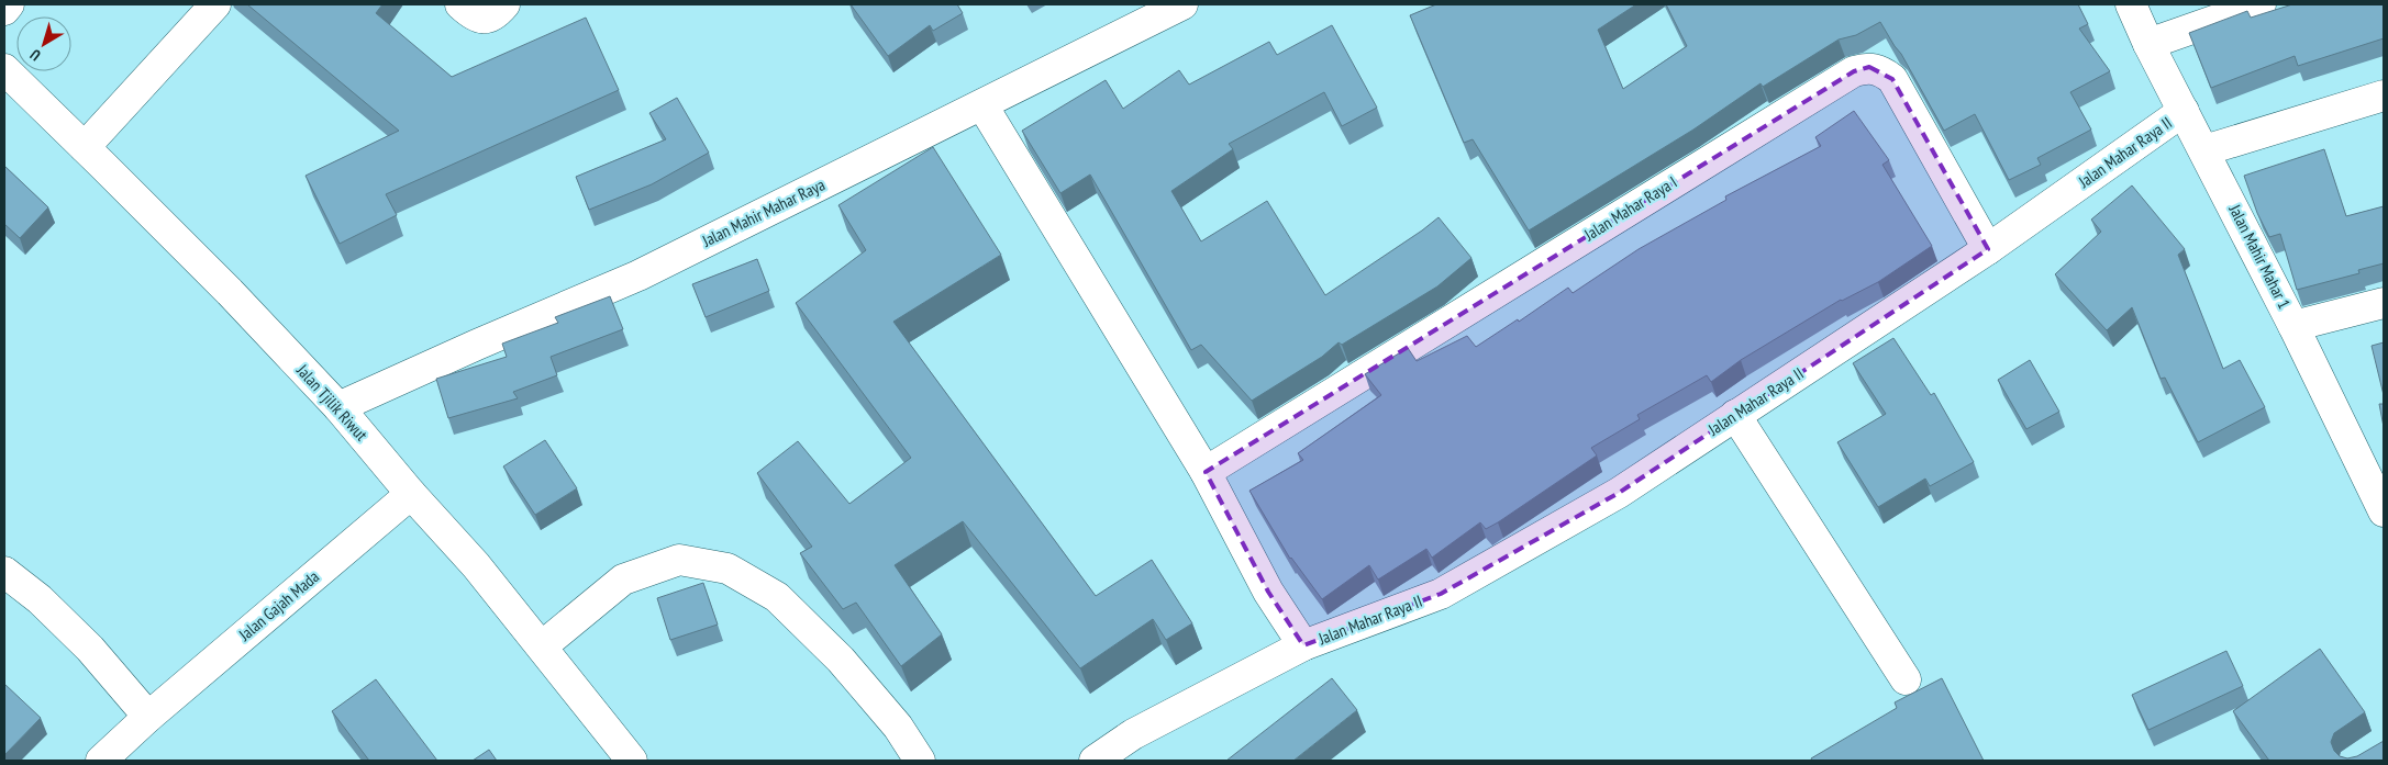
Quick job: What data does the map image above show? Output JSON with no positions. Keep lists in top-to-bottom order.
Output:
{
  "streets": {
    "main road": [
      "Jalan Mahar Raya II",
      "Jalan Mahar Raya I",
      "Jalan Mahir Mahar Raya",
      "Jalan Mahir Mahar 1",
      "Jalan Tjilik Riwut",
      "Jalan Gajah Mada"
    ]
  },
  "crossings": [
    ["Jalan Mahar Raya II", "Jalan Mahar Raya I"],
    ["Jalan Mahar Raya II", "Jalan Mahir Mahar 1"],
    ["Jalan Mahir Mahar Raya", "Jalan Tjilik Riwut"],
    ["Jalan Tjilik Riwut", "Jalan Gajah Mada"]
  ],
  "north": "bottom left"
}
